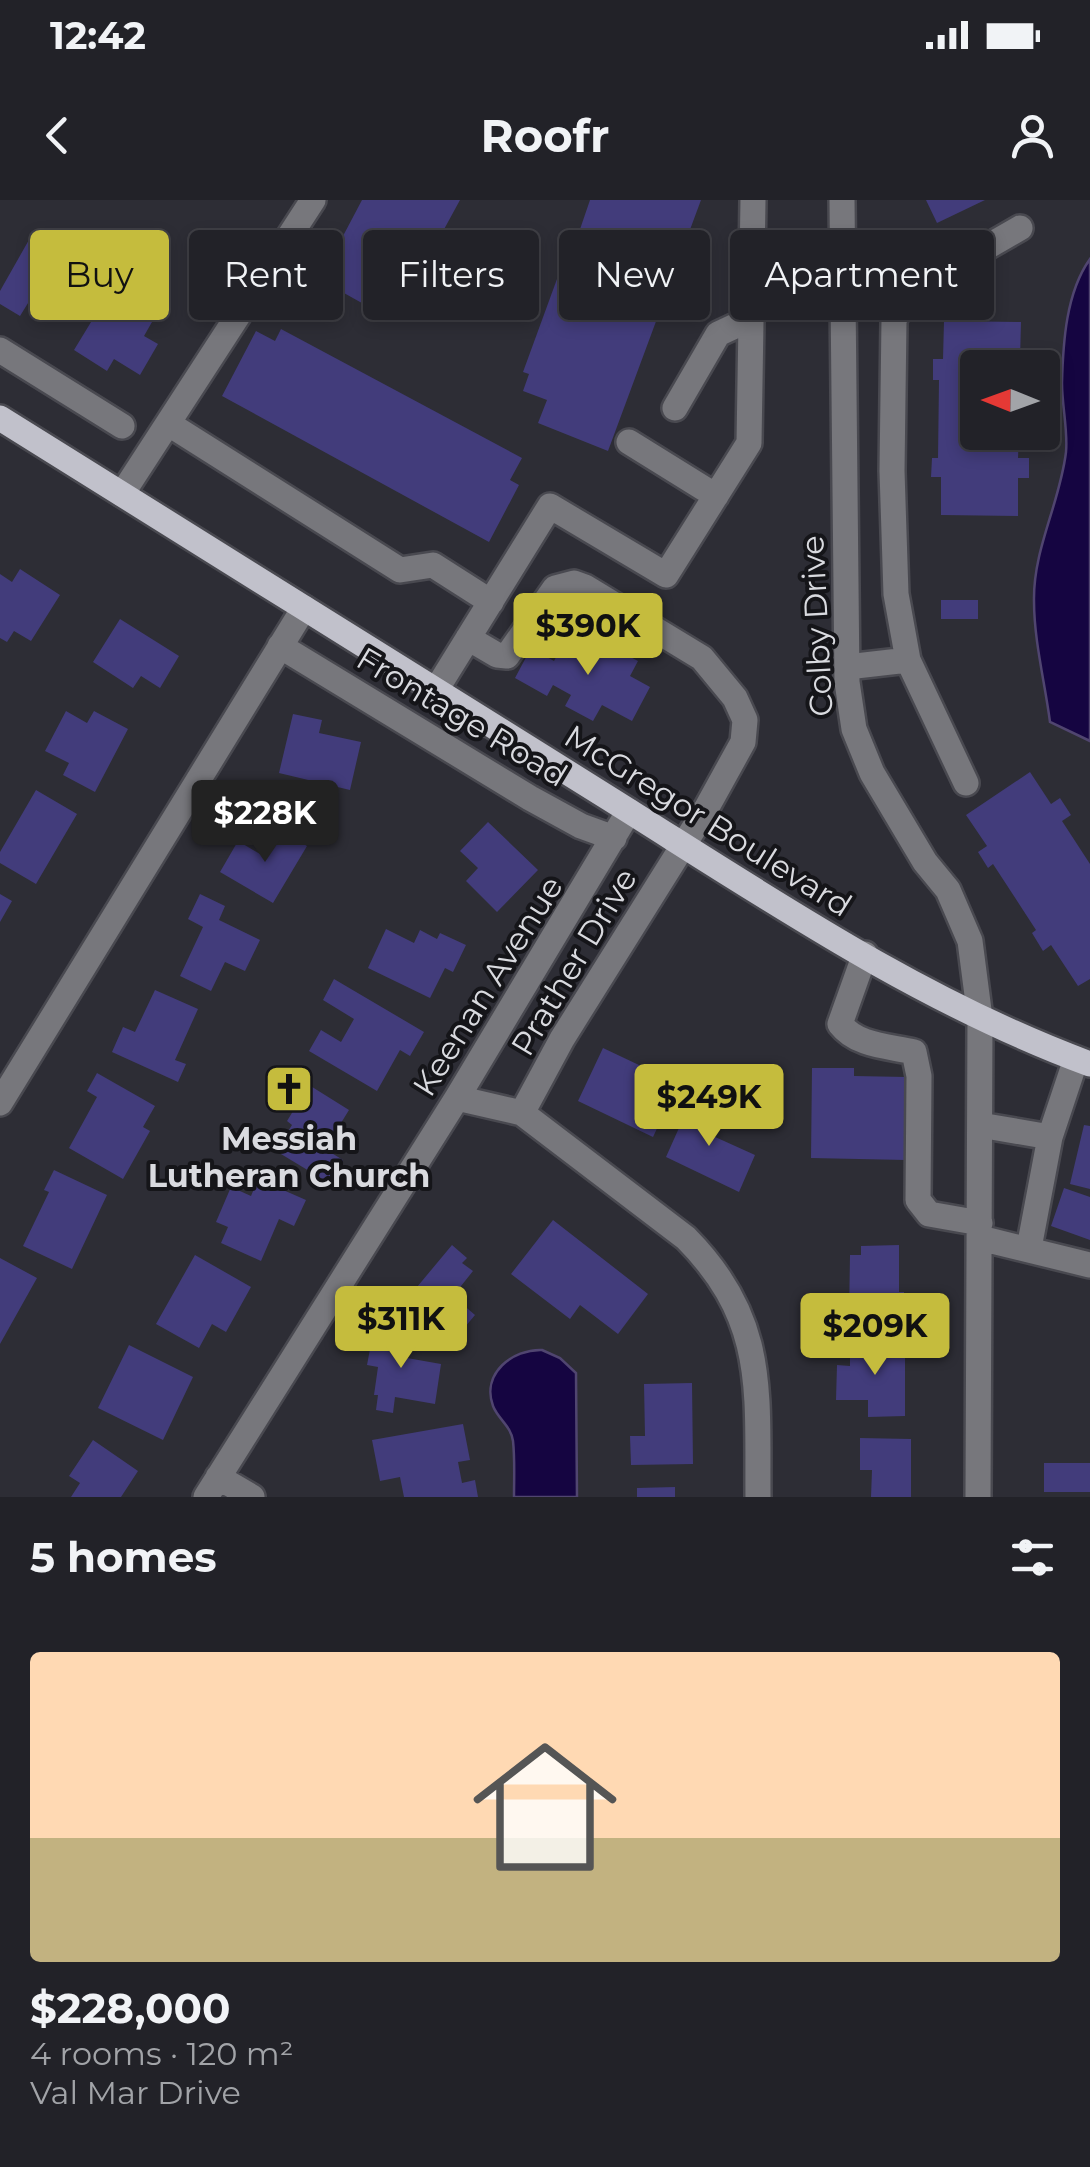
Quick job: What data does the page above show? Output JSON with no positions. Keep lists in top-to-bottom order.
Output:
{
  "streets": {
    "main road": ["McGregor Boulevard"],
    "street": [
      "Colby Drive",
      "Frontage Road",
      "Prather Drive",
      "Keenan Avenue"
    ]
  },
  "crossings": [
    ["Colby Drive", "McGregor Boulevard"],
    ["Frontage Road", "Keenan Avenue"],
    ["McGregor Boulevard", "Prather Drive"],
    ["McGregor Boulevard", "Keenan Avenue"]
  ],
  "places": {
    "church": ["Messiah Lutheran Church"]
  },
  "north": "left",
  "page": {
    "status": "12:42",
    "header": "Roofr",
    "chip": [
      "Buy",
      "Rent",
      "Filters",
      "New",
      "Apartment"
    ],
    "price": [
      "$390K",
      "$228K",
      "$249K",
      "$311K",
      "$209K"
    ],
    "heading": "5 homes",
    "list": [
      {
        "name": "$228,000",
        "note": "4 rooms · 120 m² · Val Mar Drive"
      }
    ]
  }
}
